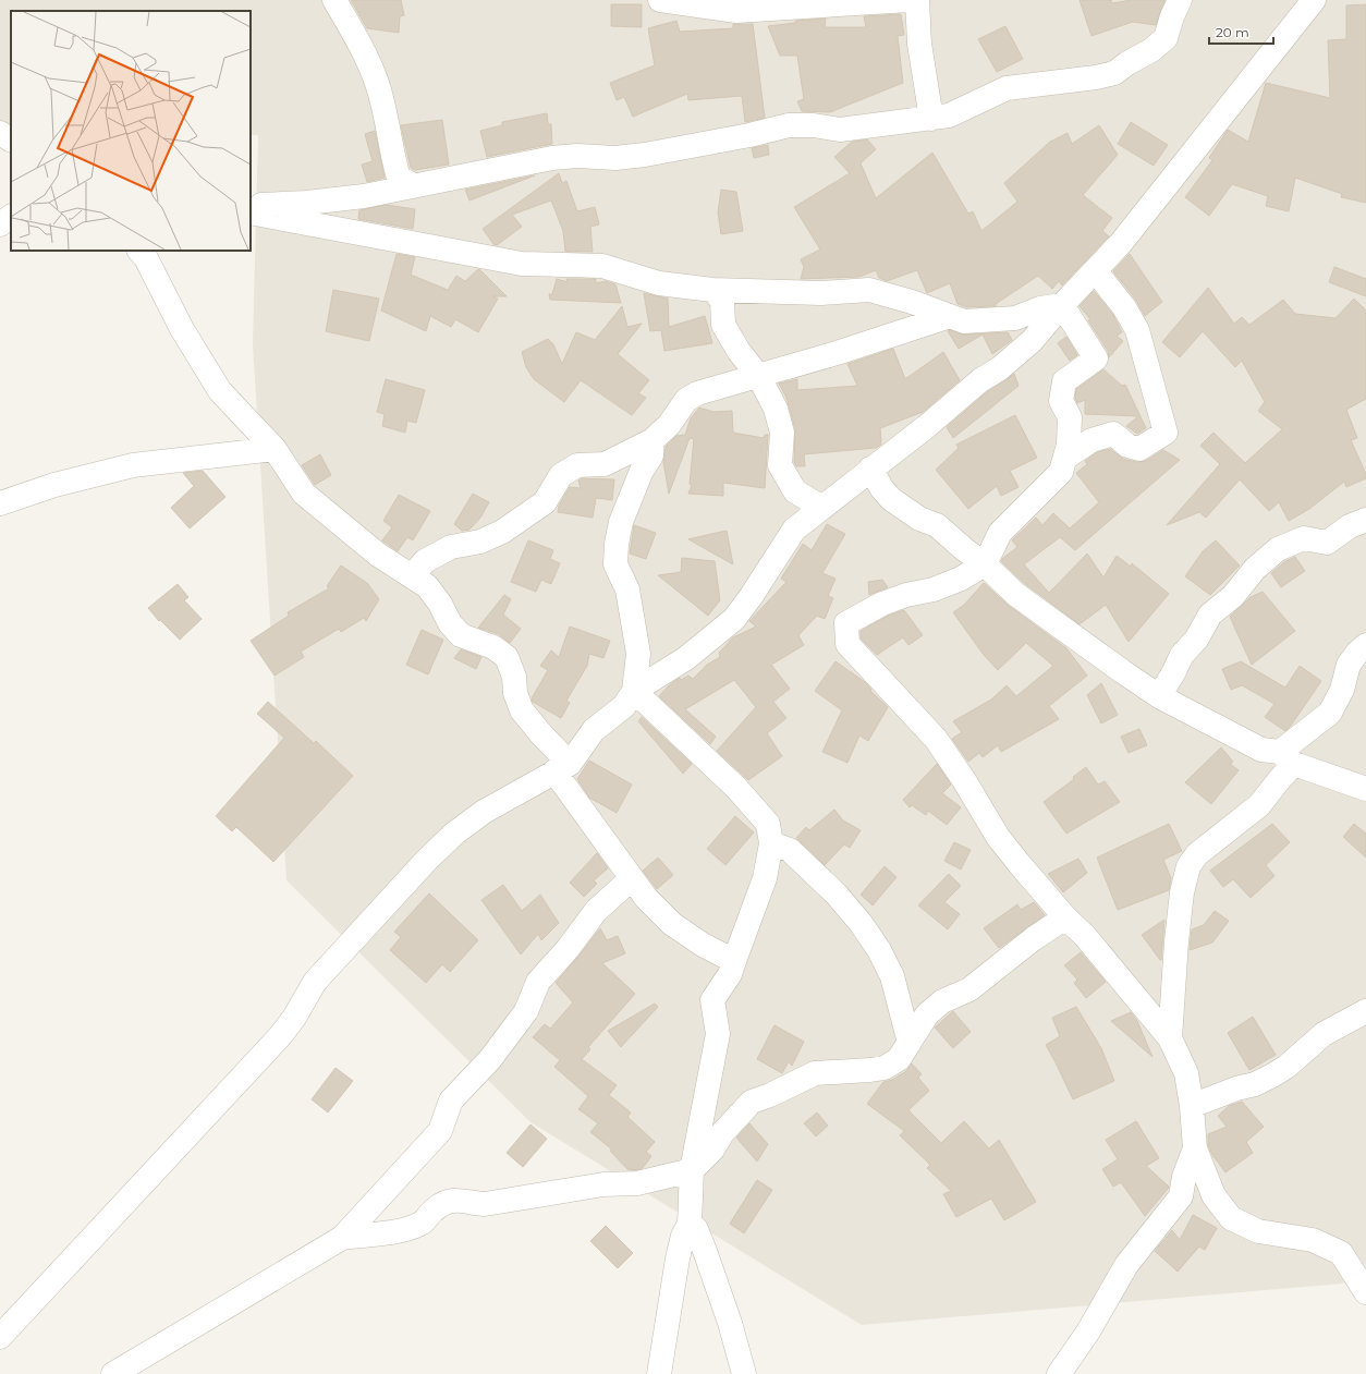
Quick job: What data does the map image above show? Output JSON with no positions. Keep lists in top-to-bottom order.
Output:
{
  "scale_bar": "20 m"
}
